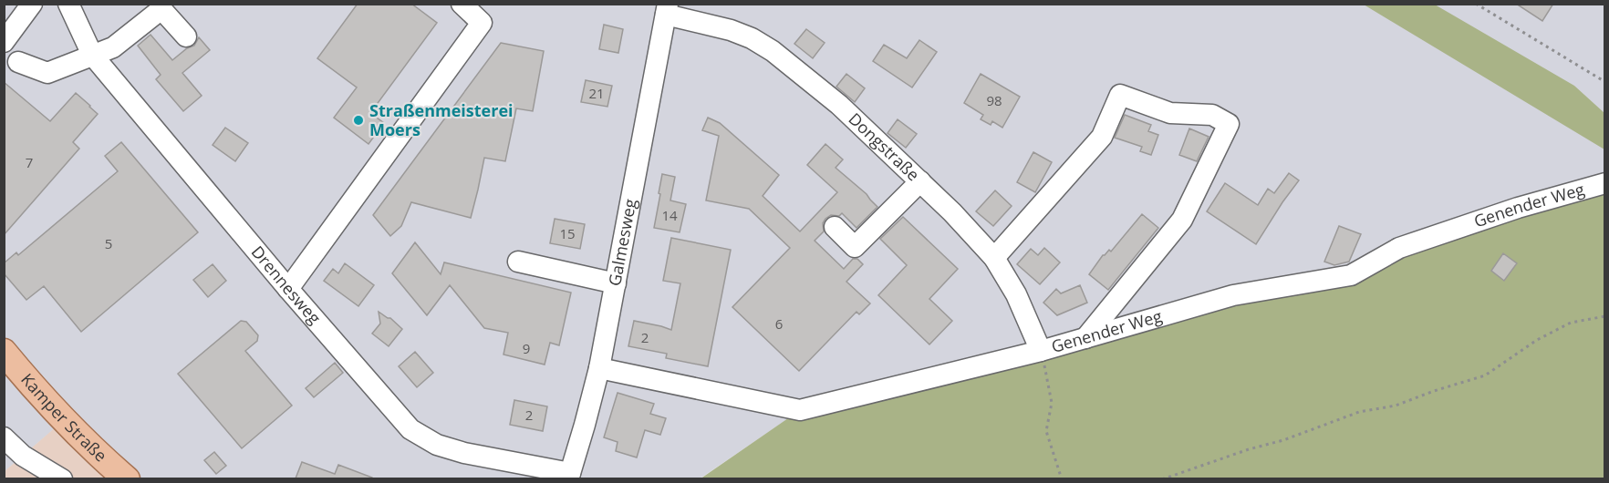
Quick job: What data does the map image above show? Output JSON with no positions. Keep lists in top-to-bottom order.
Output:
{
  "streets": {
    "main road": ["Kamper Straße"],
    "street": [
      "Dongstraße",
      "Genender Weg",
      "Galmesweg",
      "Drennesweg"
    ]
  },
  "crossings": [
    ["Dongstraße", "Genender Weg"],
    ["Dongstraße", "Galmesweg"],
    ["Genender Weg", "Galmesweg"],
    ["Galmesweg", "Drennesweg"]
  ],
  "places": ["Straßenmeisterei Moers"],
  "house_numbers": [
    "21",
    "98",
    "7",
    "14",
    "15",
    "5",
    "6",
    "2",
    "9",
    "2"
  ]
}
